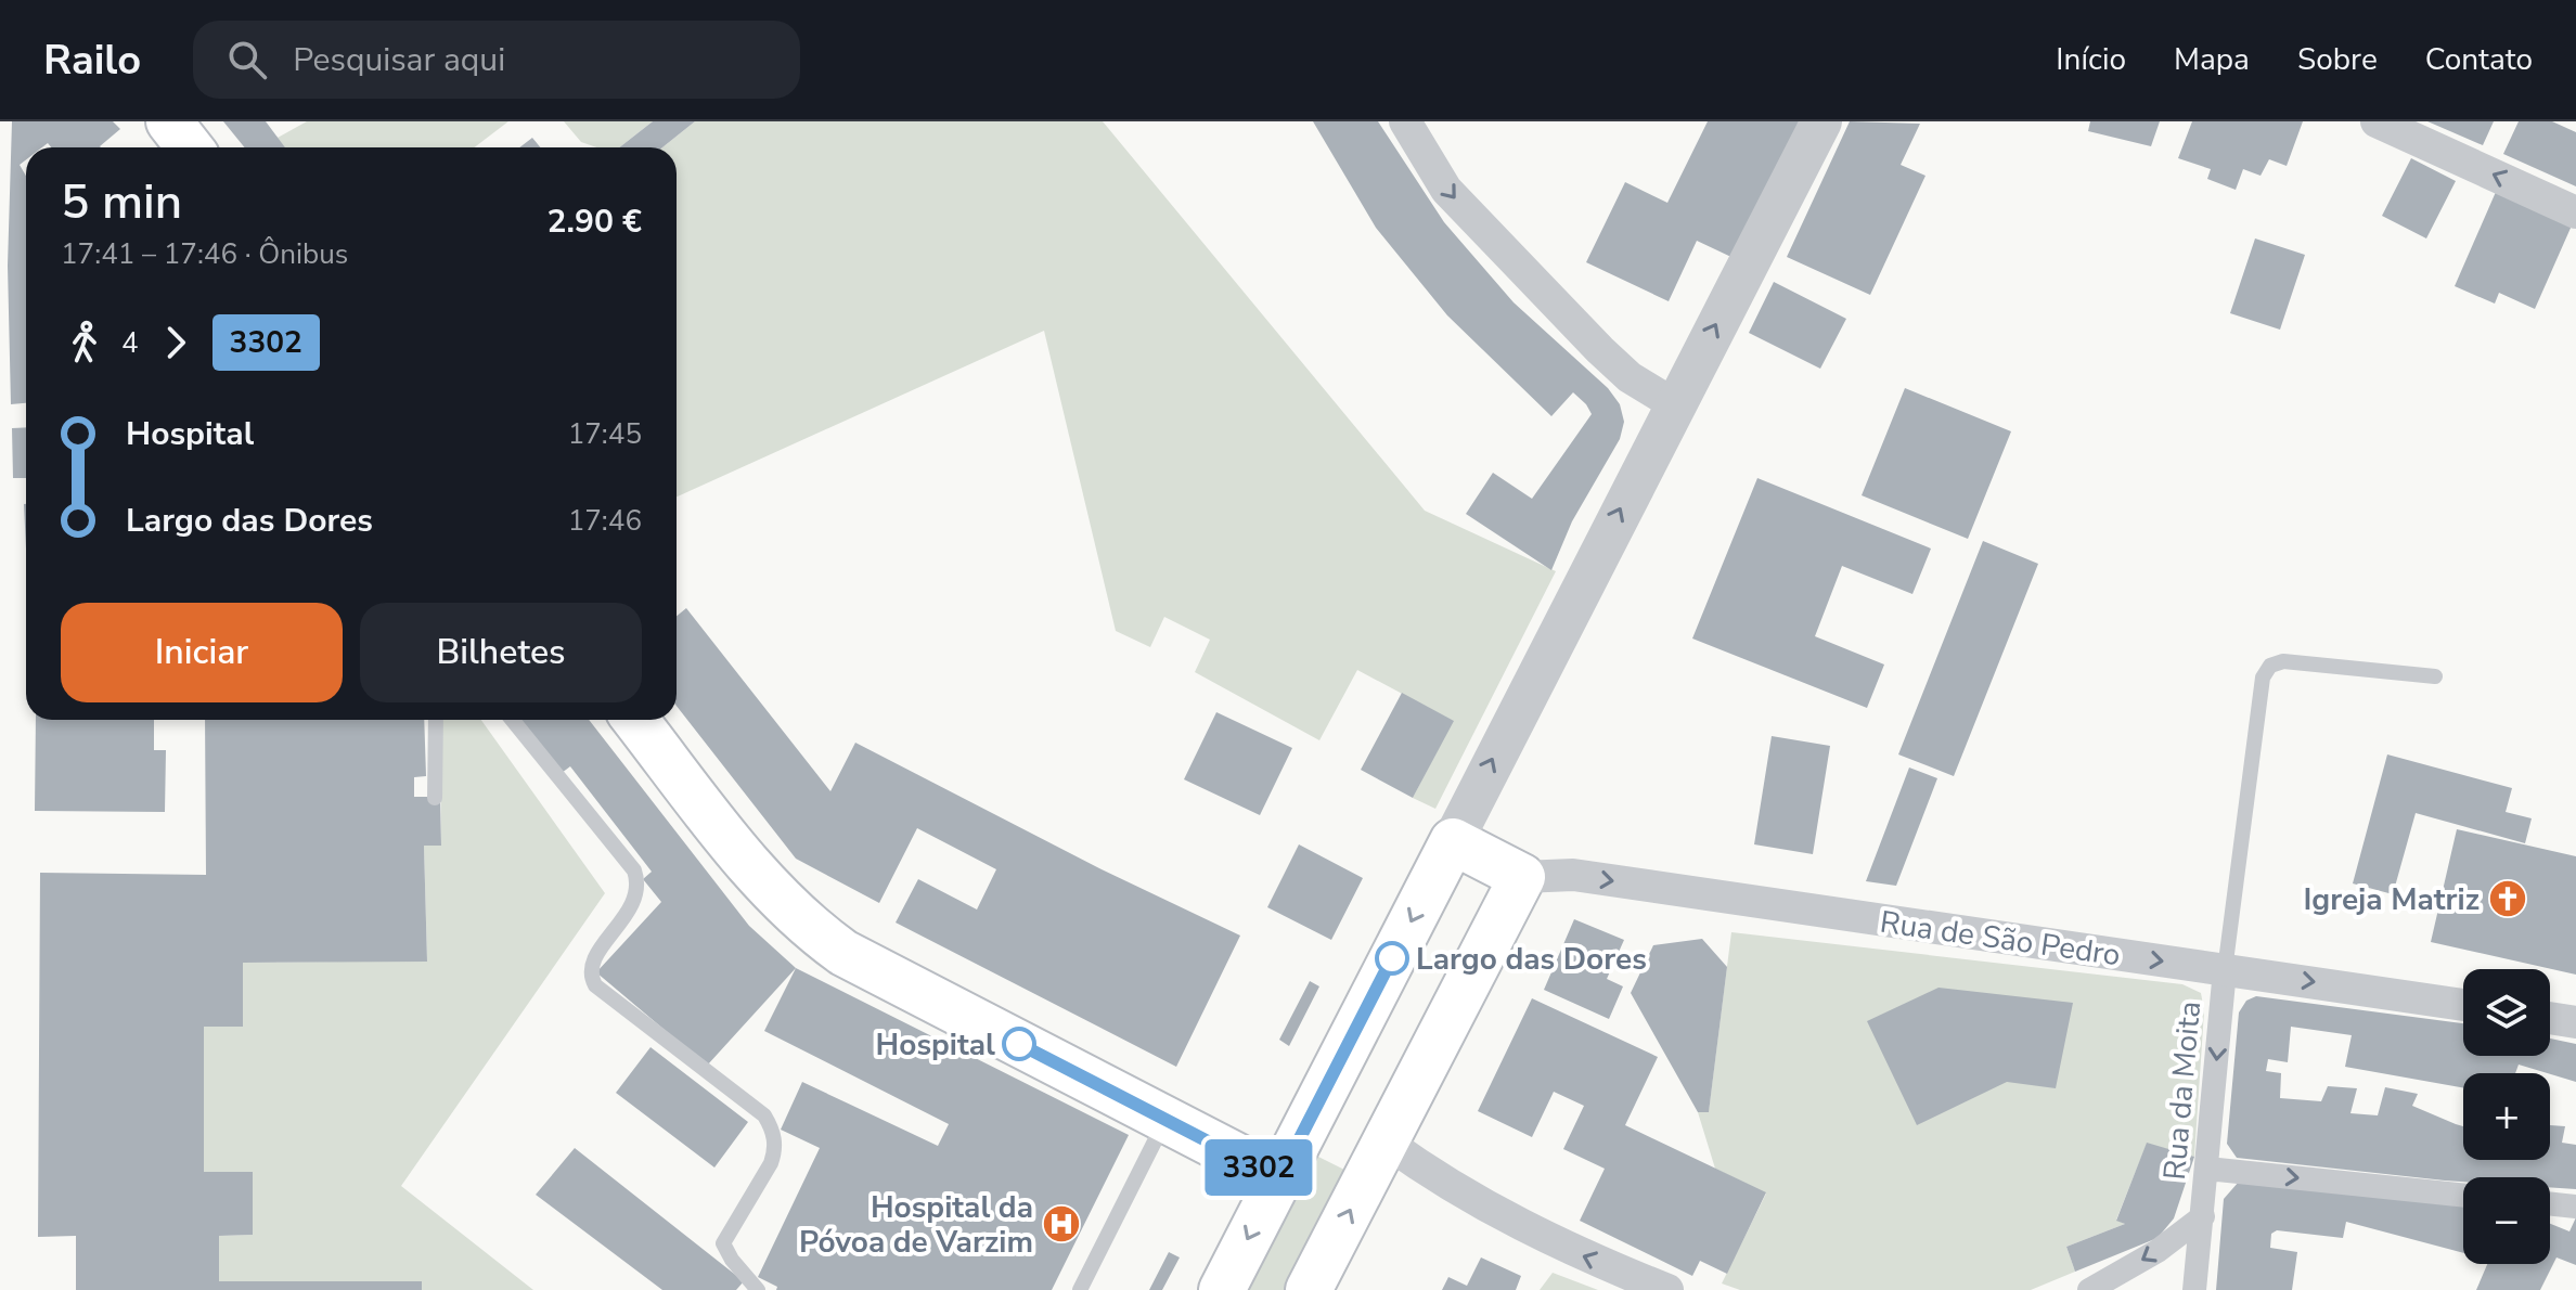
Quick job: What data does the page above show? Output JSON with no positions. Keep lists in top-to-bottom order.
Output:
{
  "streets": {
    "street": ["Rua de São Pedro", "Rua da Moita"]
  },
  "crossings": [
    ["Rua de São Pedro", "Rua da Moita"]
  ],
  "one_way": ["Rua de São Pedro", "Rua da Moita"],
  "places": {
    "church": ["Igreja Matriz"],
    "other": ["Largo das Dores", "Hospital"],
    "hospital": ["Hospital da Póvoa de Varzim"]
  },
  "lines": ["bus line 3302"],
  "page": {
    "header": "Railo",
    "search": "Pesquisar aqui",
    "nav": [
      "Início",
      "Mapa",
      "Sobre",
      "Contato"
    ],
    "on_map": "3302",
    "heading": ["5 min", "17:41 – 17:46 · Ônibus", "2.90 €"],
    "legs": ["4", "3302"],
    "list": [
      {
        "name": "Hospital",
        "value": "17:45"
      },
      {
        "name": "Largo das Dores",
        "value": "17:46"
      }
    ],
    "buttons": ["Iniciar", "Bilhetes"],
    "map_buttons": ["+", "−"]
  }
}
